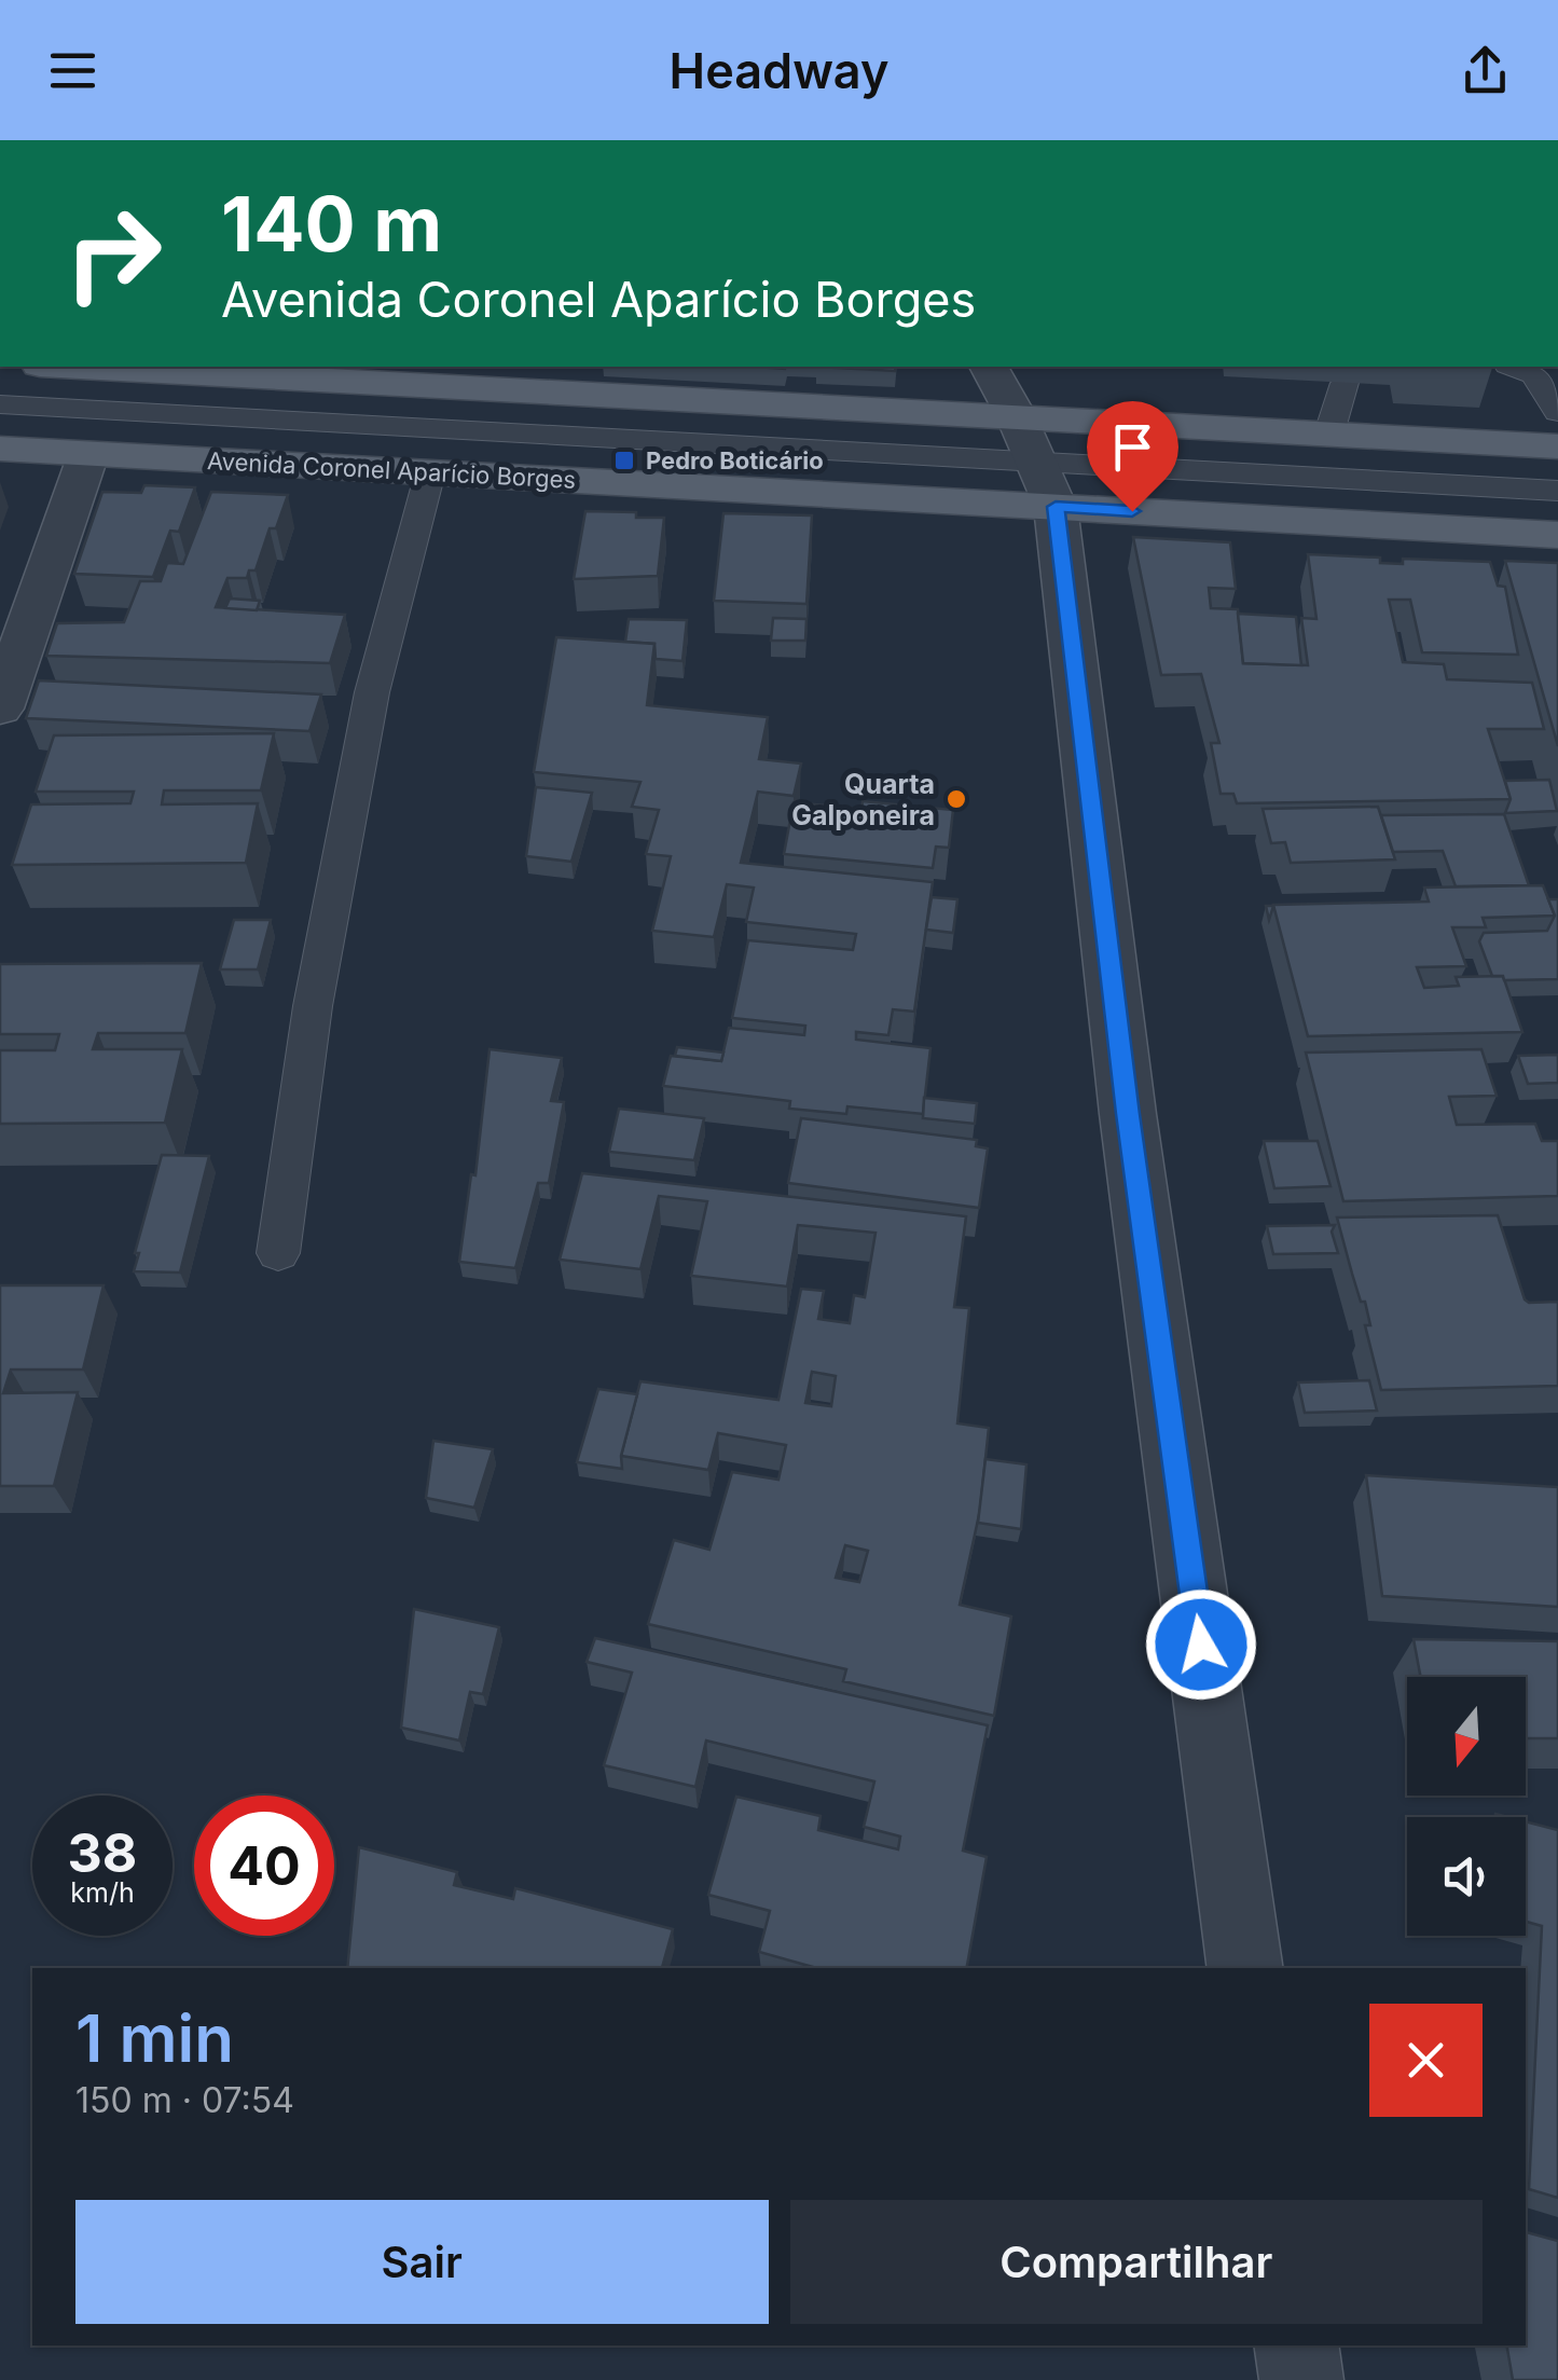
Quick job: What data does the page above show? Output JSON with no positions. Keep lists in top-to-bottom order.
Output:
{
  "streets": {
    "main road": ["Avenida Coronel Aparício Borges"]
  },
  "places": {
    "transit": ["Pedro Boticário"],
    "other": ["Quarta Galponeira"]
  },
  "north": "bottom",
  "page": {
    "header": "Headway",
    "turn": ["140 m", "Avenida Coronel Aparício Borges"],
    "speed": "38 km/h",
    "limit": "40",
    "heading": ["1 min", "150 m · 07:54"],
    "buttons": ["Sair", "Compartilhar"]
  }
}
